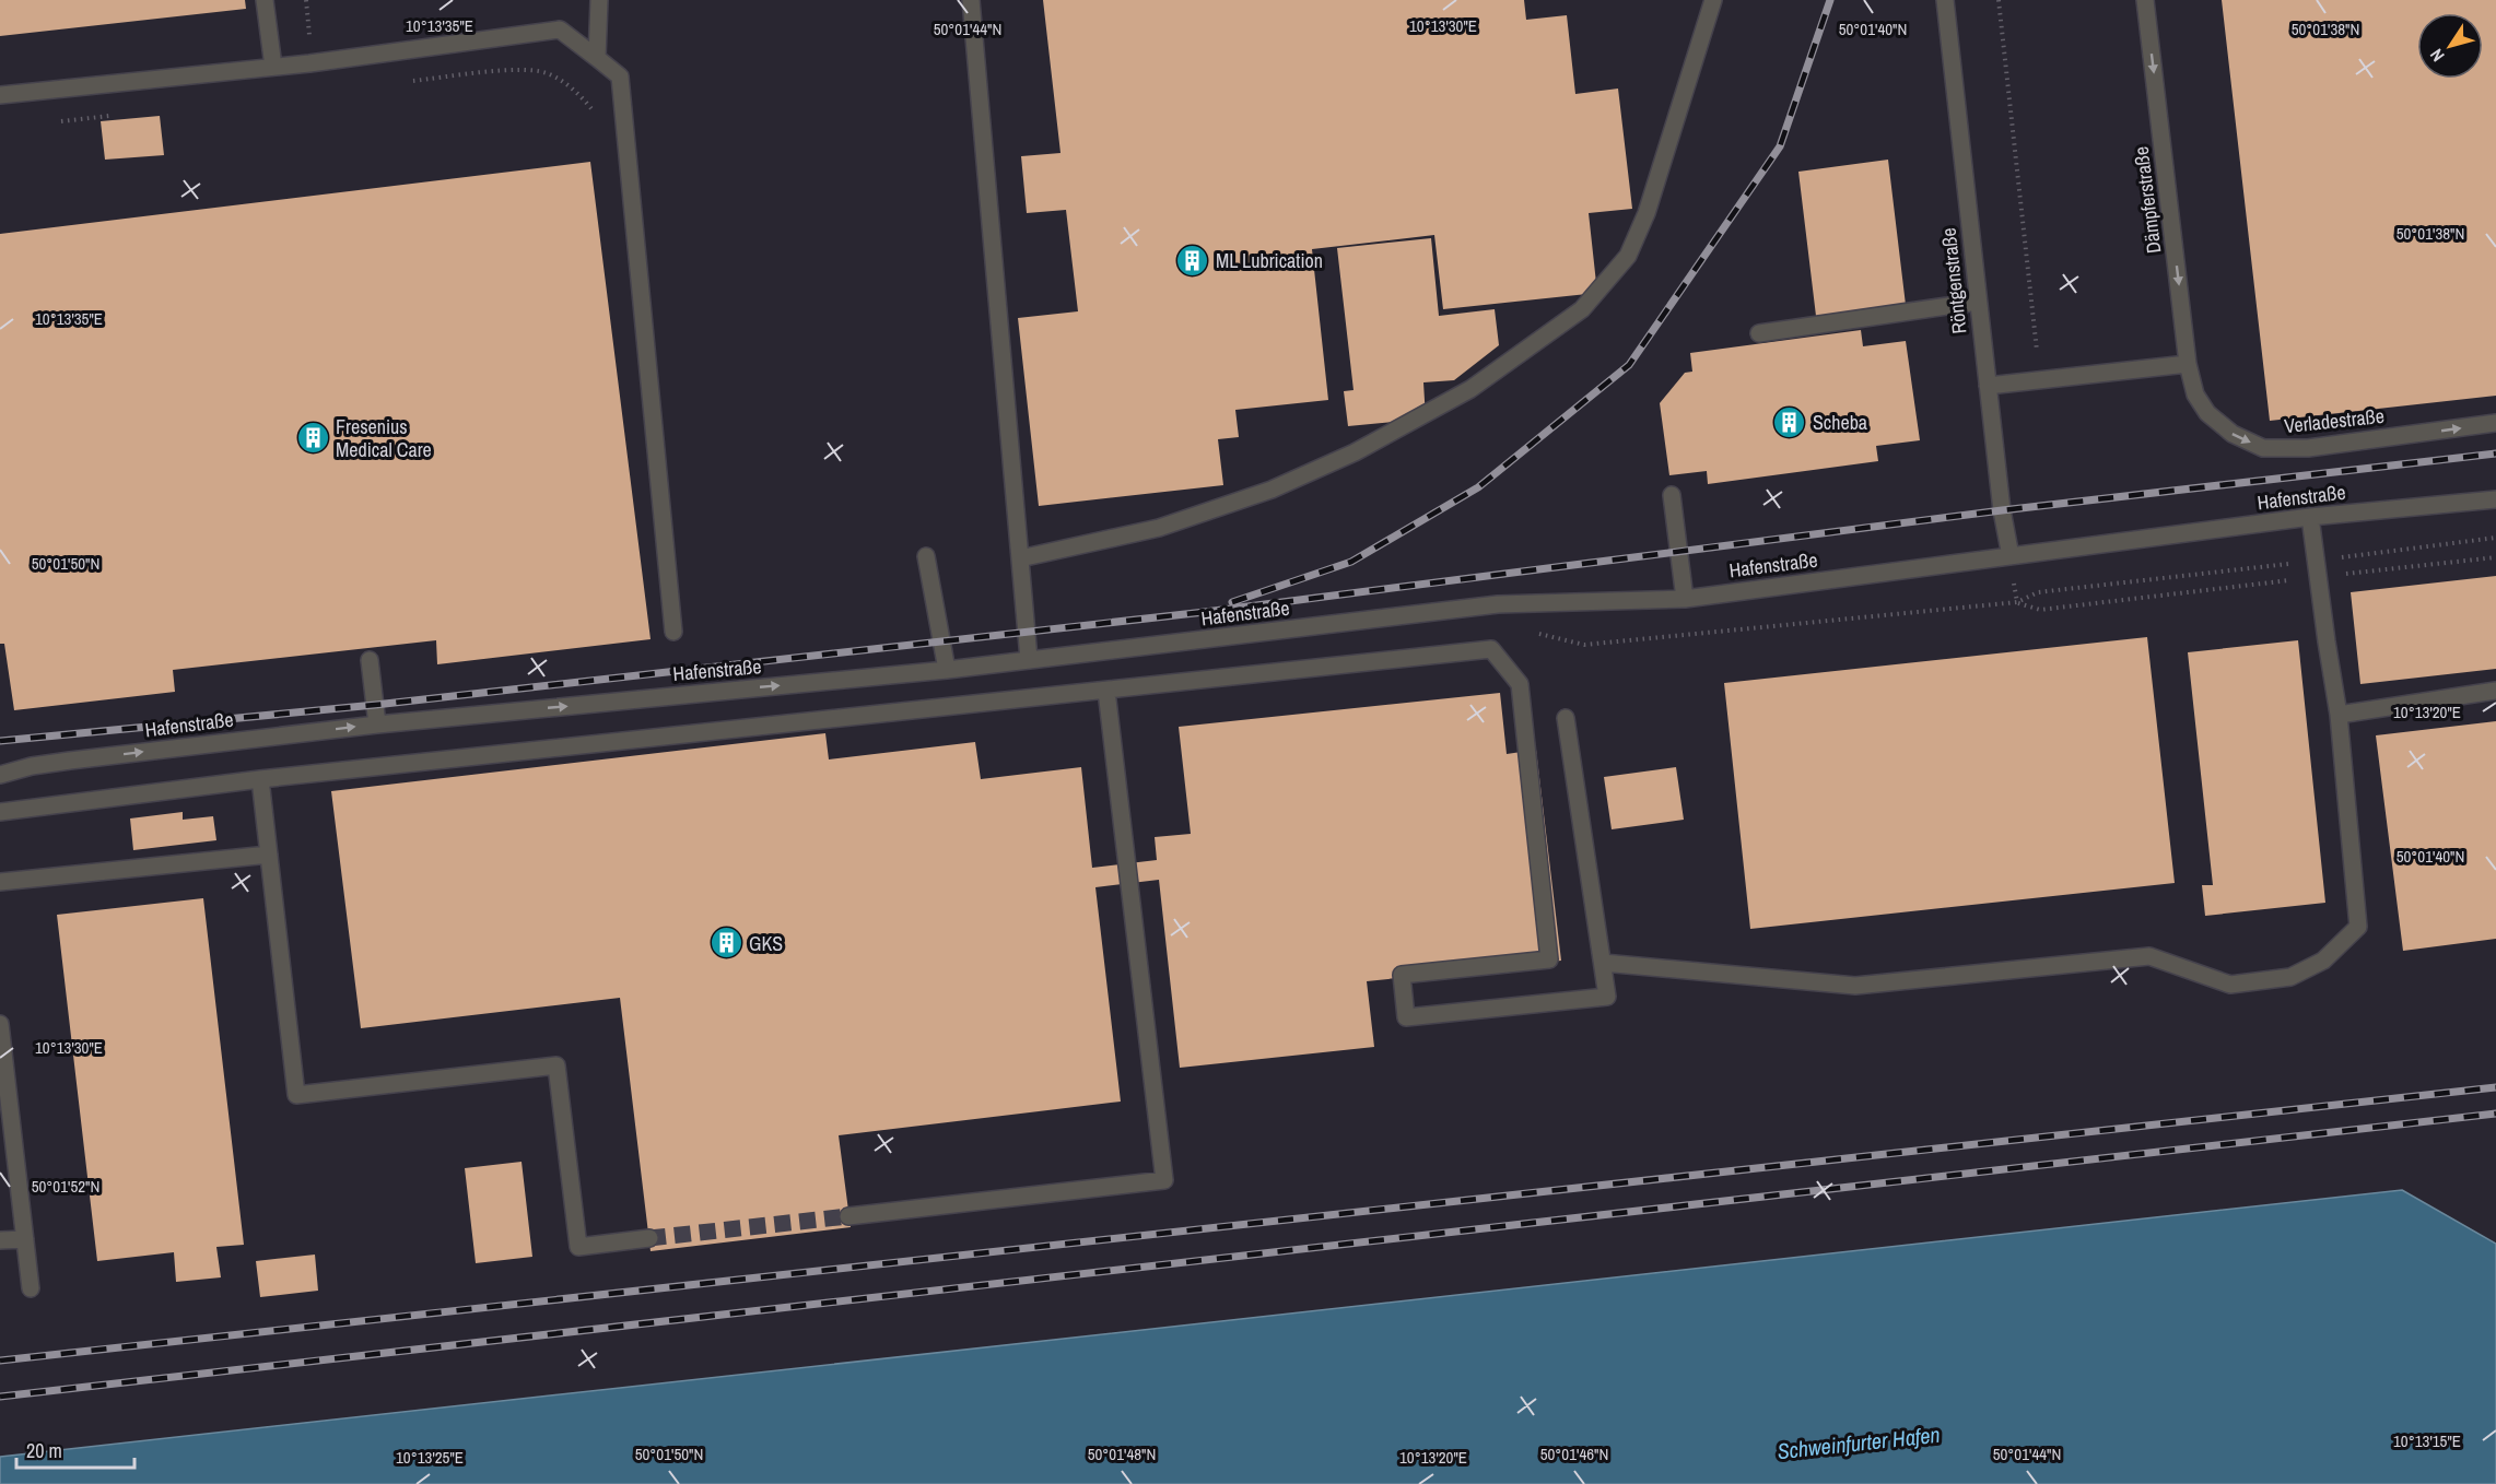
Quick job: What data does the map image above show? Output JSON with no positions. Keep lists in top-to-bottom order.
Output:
{
  "streets": {
    "street": [
      "Dämpferstraße",
      "Röntgenstraße",
      "Verladestraße",
      "Hafenstraße"
    ]
  },
  "crossings": [
    ["Dämpferstraße", "Verladestraße"],
    ["Röntgenstraße", "Hafenstraße"]
  ],
  "one_way": ["Dämpferstraße", "Verladestraße"],
  "water": ["Schweinfurter Hafen"],
  "places": {
    "building": [
      "ML Lubrication",
      "Scheba",
      "Fresenius Medical Care",
      "GKS"
    ]
  },
  "scale_bar": "20 m",
  "north": "bottom left",
  "coordinates": [
    "10°13'35\"E",
    "10°13'30\"E",
    "50°01'44\"N",
    "50°01'40\"N",
    "50°01'38\"N",
    "50°01'50\"N",
    "10°13'20\"E",
    "50°01'52\"N",
    "10°13'15\"E",
    "50°01'48\"N",
    "50°01'46\"N",
    "10°13'25\"E"
  ]
}
